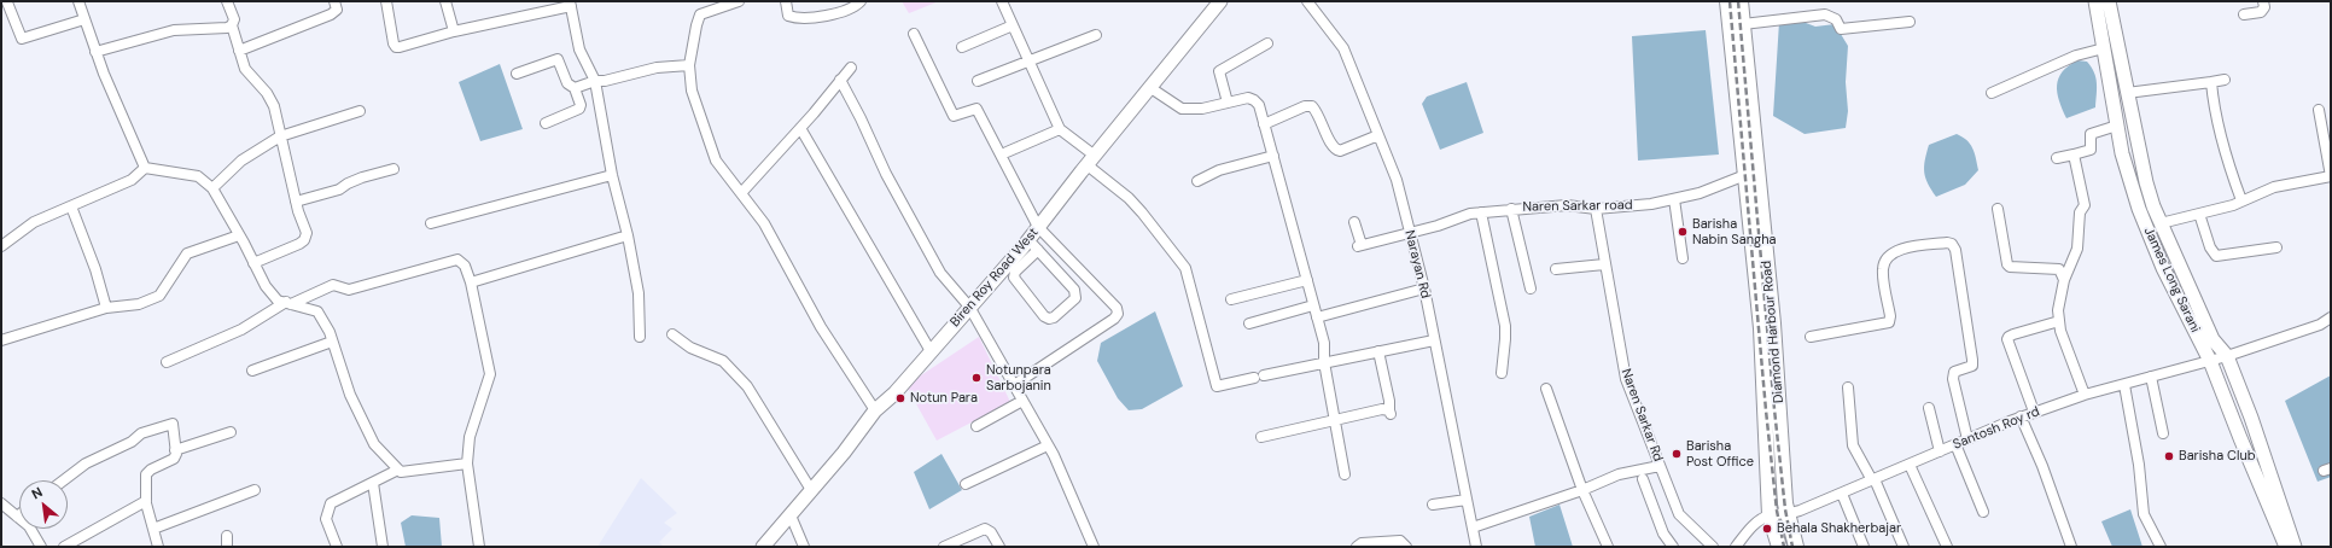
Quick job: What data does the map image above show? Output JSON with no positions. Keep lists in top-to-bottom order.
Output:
{
  "streets": {
    "highway": ["Diamond Harbour Road"],
    "main road": ["Biren Roy Road West", "James Long Sarani"],
    "street": [
      "Naren Sarkar road",
      "Narayan Rd",
      "Naren Sarkar Rd",
      "Santosh Roy rd"
    ]
  },
  "crossings": [
    ["Naren Sarkar road", "Narayan Rd"],
    ["Naren Sarkar road", "Diamond Harbour Road"],
    ["Naren Sarkar road", "Naren Sarkar Rd"],
    ["James Long Sarani", "Santosh Roy rd"],
    ["Diamond Harbour Road", "Santosh Roy rd"]
  ],
  "places": [
    "Barisha Nabin Sangha",
    "Notunpara Sarbojanin",
    "Notun Para",
    "Barisha Post Office",
    "Barisha Club",
    "Behala Shakherbajar"
  ],
  "north": "top left"
}
